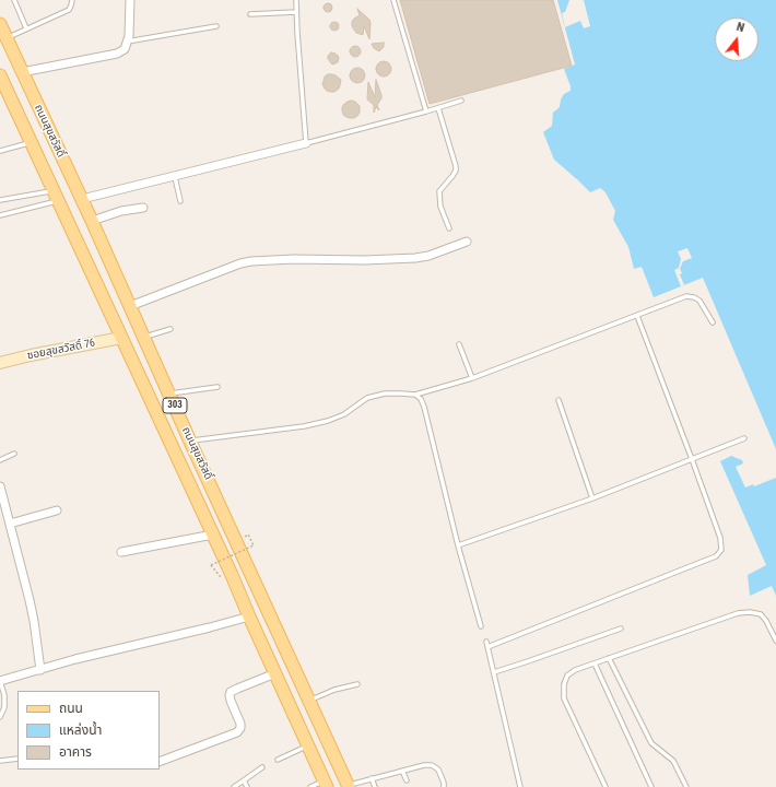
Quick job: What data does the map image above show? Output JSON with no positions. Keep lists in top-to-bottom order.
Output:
{
  "streets": {
    "main road": ["ถนนสุขสวัสดิ์", "303"],
    "street": ["ซอยสุขสวัสดิ์ 76"]
  },
  "crossings": [
    ["ถนนสุขสวัสดิ์", "ซอยสุขสวัสดิ์ 76"]
  ],
  "legend": ["ถนน", "แหล่งน้ำ", "อาคาร"],
  "north": "top"
}
